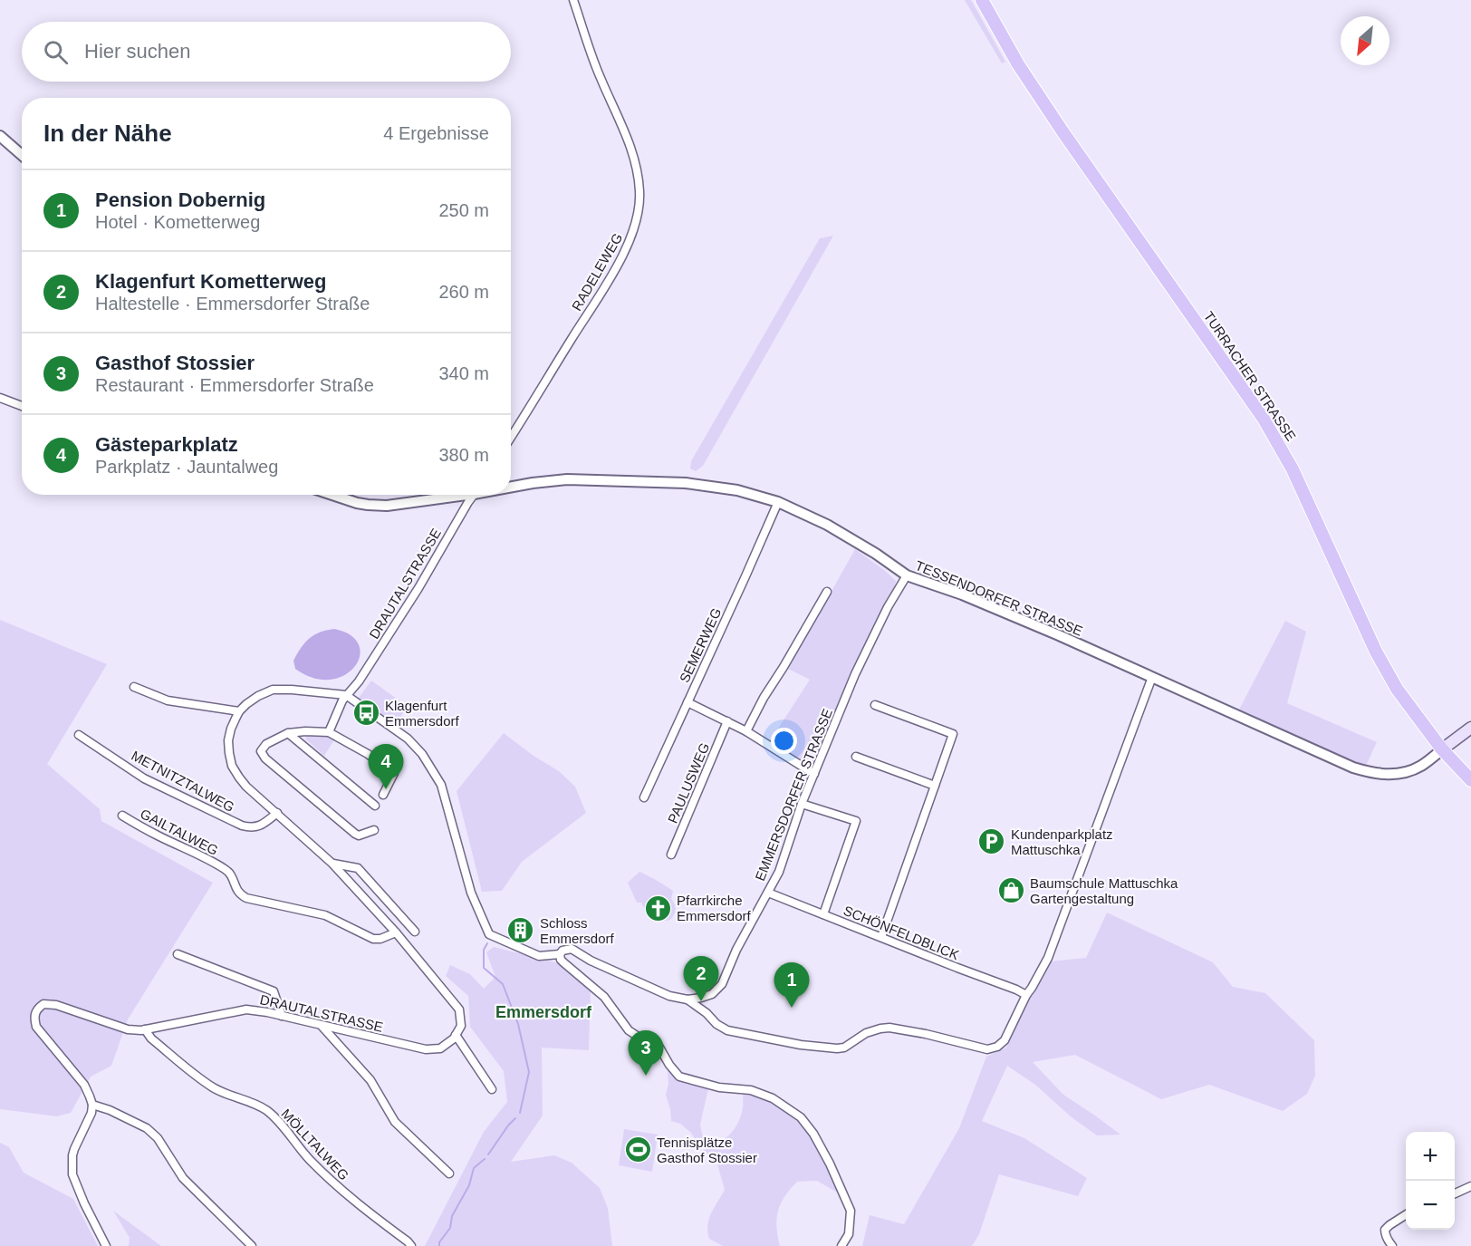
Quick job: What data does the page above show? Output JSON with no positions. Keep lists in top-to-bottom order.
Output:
{
  "streets": {
    "main road": ["TURRACHER STRASSE"],
    "street": [
      "RADELEWEG",
      "DRAUTALSTRASSE",
      "TESSENDORFER STRASSE",
      "SEMERWEG",
      "METNITZTALWEG",
      "PAULUSWEG",
      "EMMERSDORFER STRASSE",
      "GAILTALWEG",
      "SCHÖNFELDBLICK",
      "MÖLLTALWEG"
    ]
  },
  "crossings": [
    ["TURRACHER STRASSE", "TESSENDORFER STRASSE"],
    ["DRAUTALSTRASSE", "MÖLLTALWEG"],
    ["TESSENDORFER STRASSE", "SEMERWEG"],
    ["TESSENDORFER STRASSE", "EMMERSDORFER STRASSE"],
    ["EMMERSDORFER STRASSE", "SCHÖNFELDBLICK"]
  ],
  "districts": ["Emmersdorf"],
  "places": {
    "bus stop": ["Klagenfurt Emmersdorf"],
    "parking": ["Kundenparkplatz Mattuschka"],
    "shop": ["Baumschule Mattuschka Gartengestaltung"],
    "church": ["Pfarrkirche Emmersdorf"],
    "building": ["Schloss Emmersdorf"],
    "sports": ["Tennisplätze Gasthof Stossier"]
  },
  "north": "bottom left",
  "page": {
    "search": "Hier suchen",
    "heading": ["In der Nähe", "4 Ergebnisse"],
    "list": [
      {
        "mark": "1",
        "name": "Pension Dobernig",
        "note": "Hotel · Kometterweg",
        "value": "250 m"
      },
      {
        "mark": "2",
        "name": "Klagenfurt Kometterweg",
        "note": "Haltestelle · Emmersdorfer Straße",
        "value": "260 m"
      },
      {
        "mark": "3",
        "name": "Gasthof Stossier",
        "note": "Restaurant · Emmersdorfer Straße",
        "value": "340 m"
      },
      {
        "mark": "4",
        "name": "Gästeparkplatz",
        "note": "Parkplatz · Jauntalweg",
        "value": "380 m"
      }
    ],
    "pins": [
      "4",
      "2",
      "1",
      "3"
    ],
    "map_buttons": ["+", "−"]
  }
}
